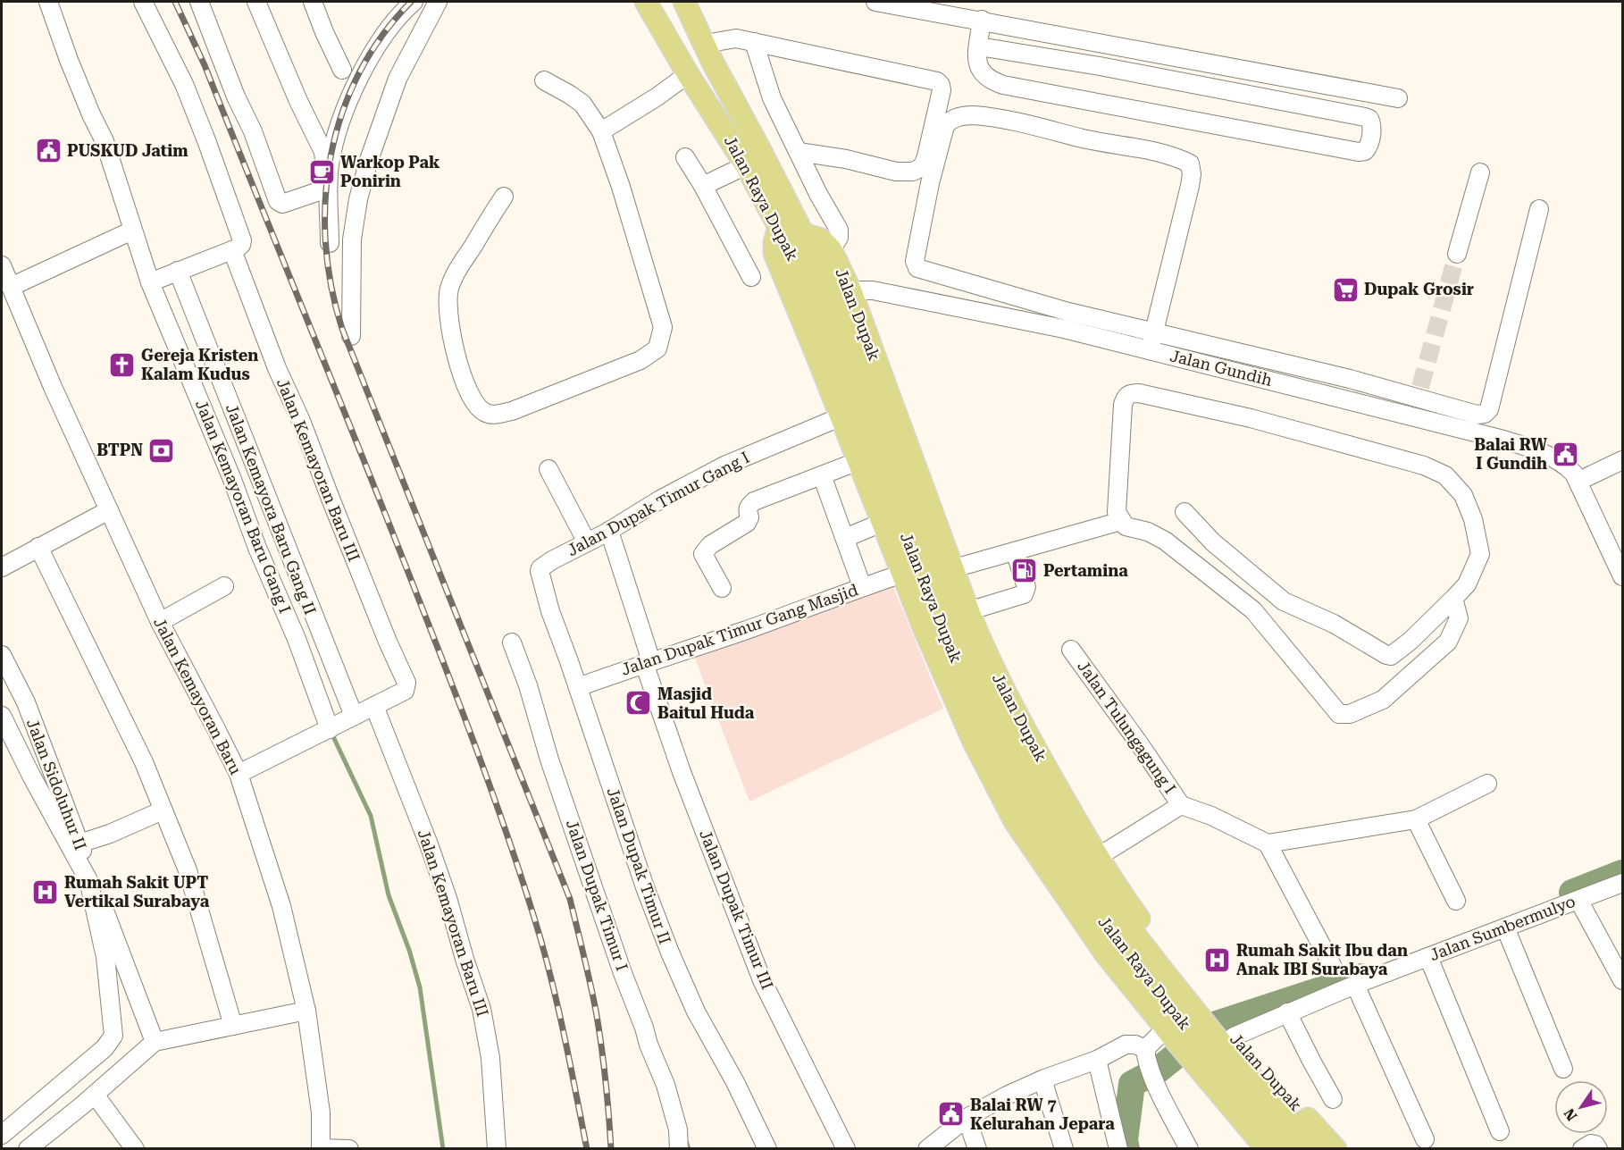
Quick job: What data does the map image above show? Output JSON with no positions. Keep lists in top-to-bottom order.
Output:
{
  "streets": {
    "main road": ["Jalan Raya Dupak", "Jalan Dupak"],
    "street": [
      "Jalan Gundih",
      "Jalan Kemayoran Baru III",
      "Jalan Dupak Timur Gang I",
      "Jalan Kemayoran Baru Gang I",
      "Jalan Kemayora Baru Gang II",
      "Jalan Dupak Timur Gang Masjid",
      "Jalan Kemayoran Baru",
      "Jalan Tulungagung I",
      "Jalan Sidoluhur II",
      "Jalan Dupak Timur II",
      "Jalan Dupak Timur I",
      "Jalan Dupak Timur III",
      "Jalan Sumbermulyo"
    ]
  },
  "crossings": [
    ["Jalan Raya Dupak", "Jalan Dupak"],
    ["Jalan Raya Dupak", "Jalan Sumbermulyo"],
    ["Jalan Dupak", "Jalan Gundih"],
    ["Jalan Dupak", "Jalan Dupak Timur Gang I"],
    ["Jalan Dupak", "Jalan Dupak Timur Gang Masjid"],
    ["Jalan Dupak", "Jalan Sumbermulyo"],
    ["Jalan Dupak Timur Gang I", "Jalan Dupak Timur II"],
    ["Jalan Dupak Timur Gang I", "Jalan Dupak Timur III"],
    ["Jalan Dupak Timur Gang Masjid", "Jalan Dupak Timur II"],
    ["Jalan Dupak Timur Gang Masjid", "Jalan Dupak Timur III"]
  ],
  "places": {
    "public building": ["PUSKUD Jatim", "Balai RW I Gundih", "Balai RW 7 Kelurahan Jepara"],
    "cafe": ["Warkop Pak Ponirin"],
    "supermarket": ["Dupak Grosir"],
    "church": ["Gereja Kristen Kalam Kudus"],
    "bank": ["BTPN"],
    "fuel station": ["Pertamina"],
    "mosque": ["Masjid Baitul Huda"],
    "hospital": ["Rumah Sakit UPT Vertikal Surabaya", "Rumah Sakit Ibu dan Anak IBI Surabaya"]
  },
  "north": "bottom left"
}
